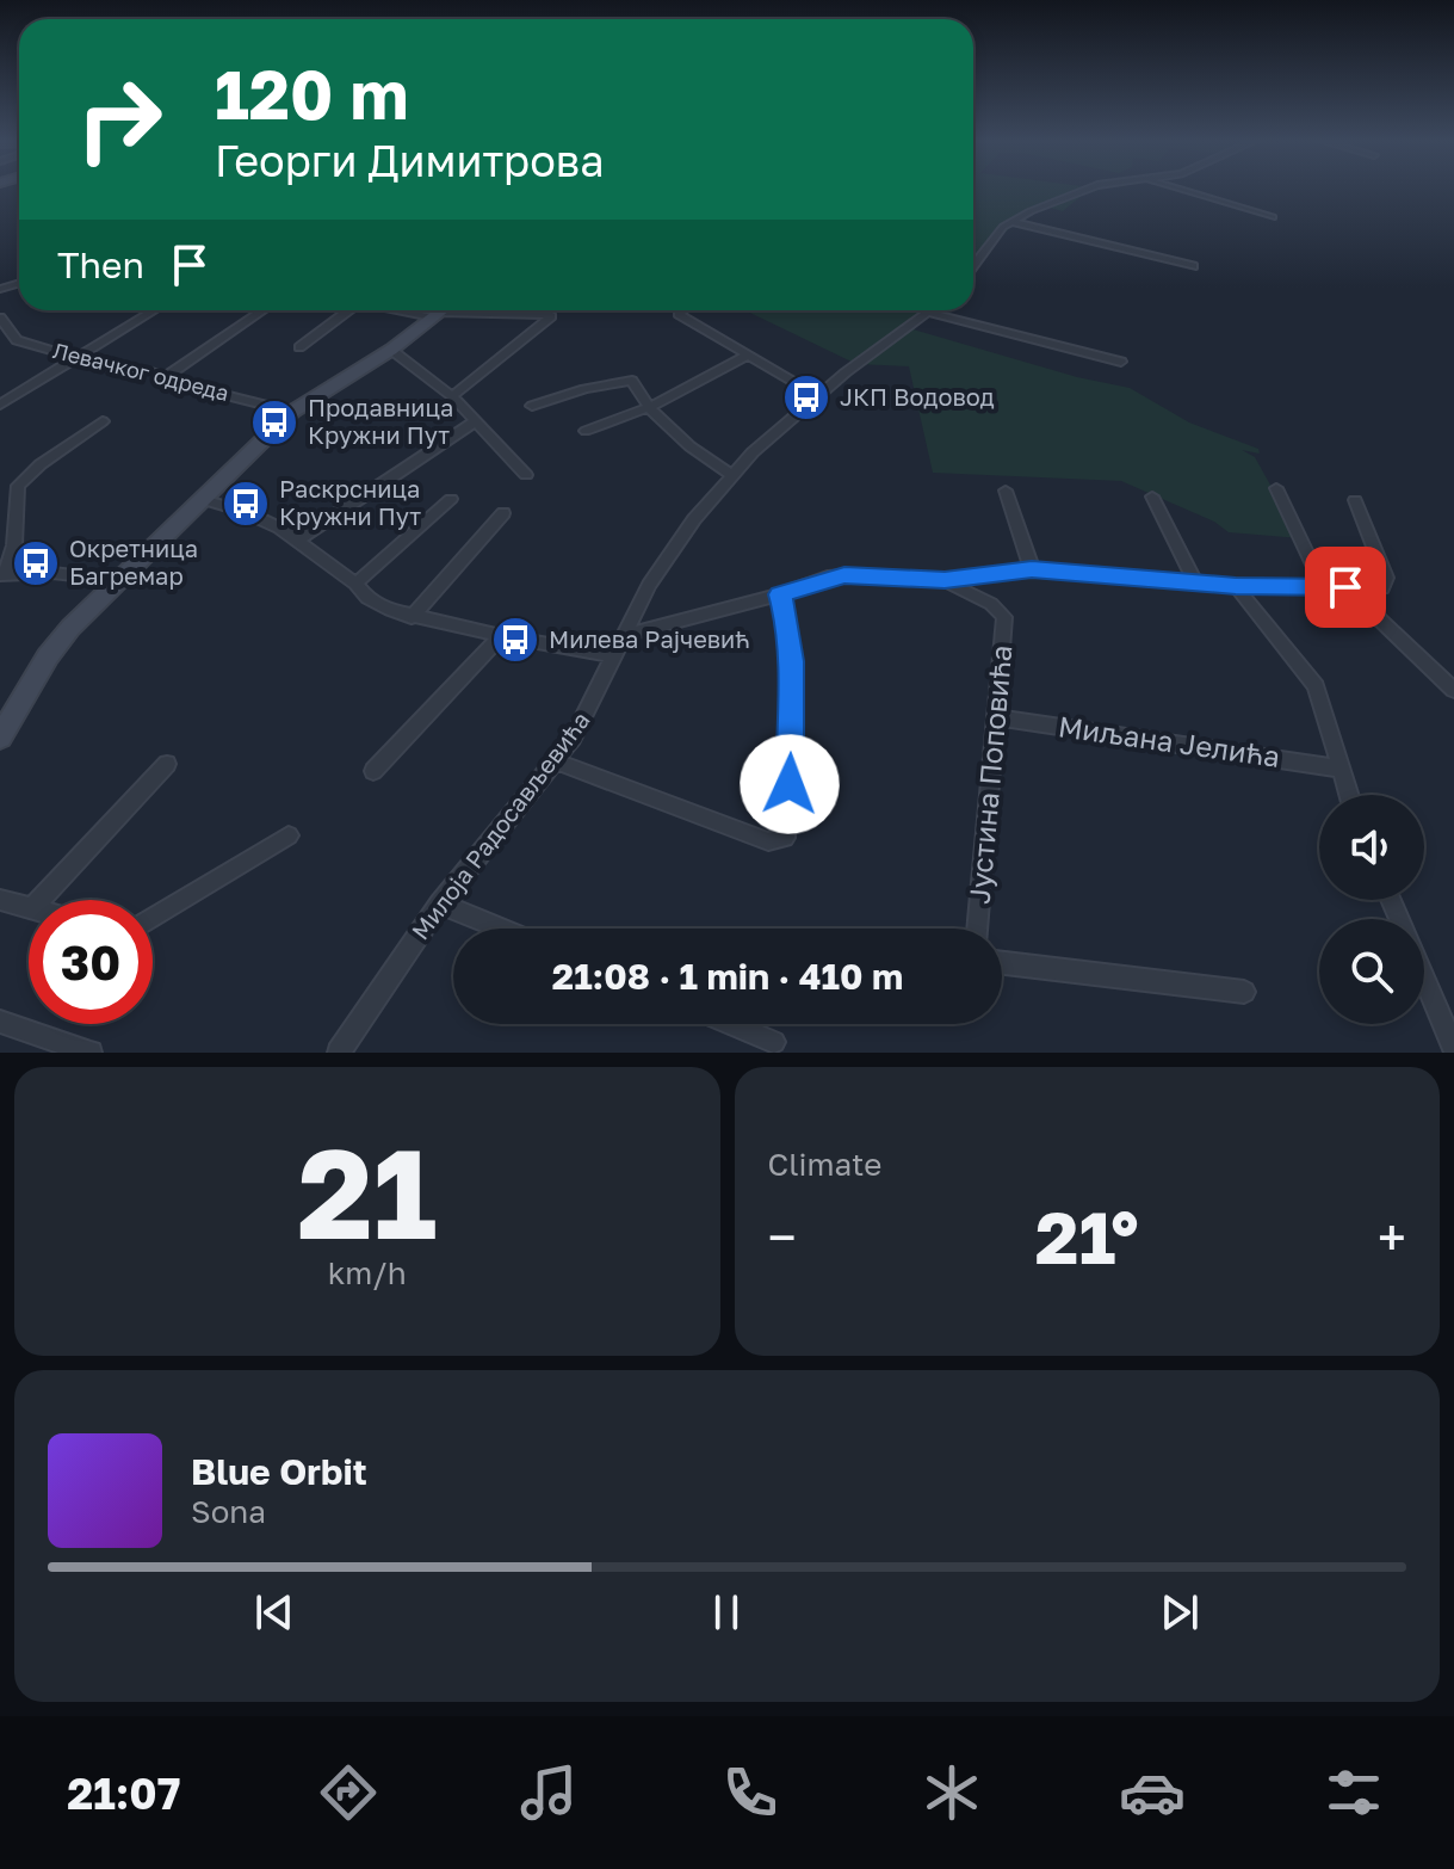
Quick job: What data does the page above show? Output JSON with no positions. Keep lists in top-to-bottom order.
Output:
{
  "streets": {
    "street": [
      "Левачког одреда",
      "Миљана Јелића",
      "Јустина Поповића",
      "Милоја Радосављевића"
    ]
  },
  "crossings": [
    ["Миљана Јелића", "Јустина Поповића"]
  ],
  "places": {
    "bus stop": [
      "ЈКП Водовод",
      "Продавница Кружни Пут",
      "Раскрсница Кружни Пут",
      "Окретница Багремар",
      "Милева Рајчевић"
    ]
  },
  "page": {
    "turn": ["120 m", "Георги Димитрова"],
    "then": "Then",
    "limit": "30",
    "trip": "21:08 · 1 min · 410 m",
    "tile": [
      ["21", "km/h"],
      "Climate"
    ],
    "heat": ["−", "21°", "+"],
    "song": ["Blue Orbit", "Sona"],
    "tabs": "21:07"
  }
}
